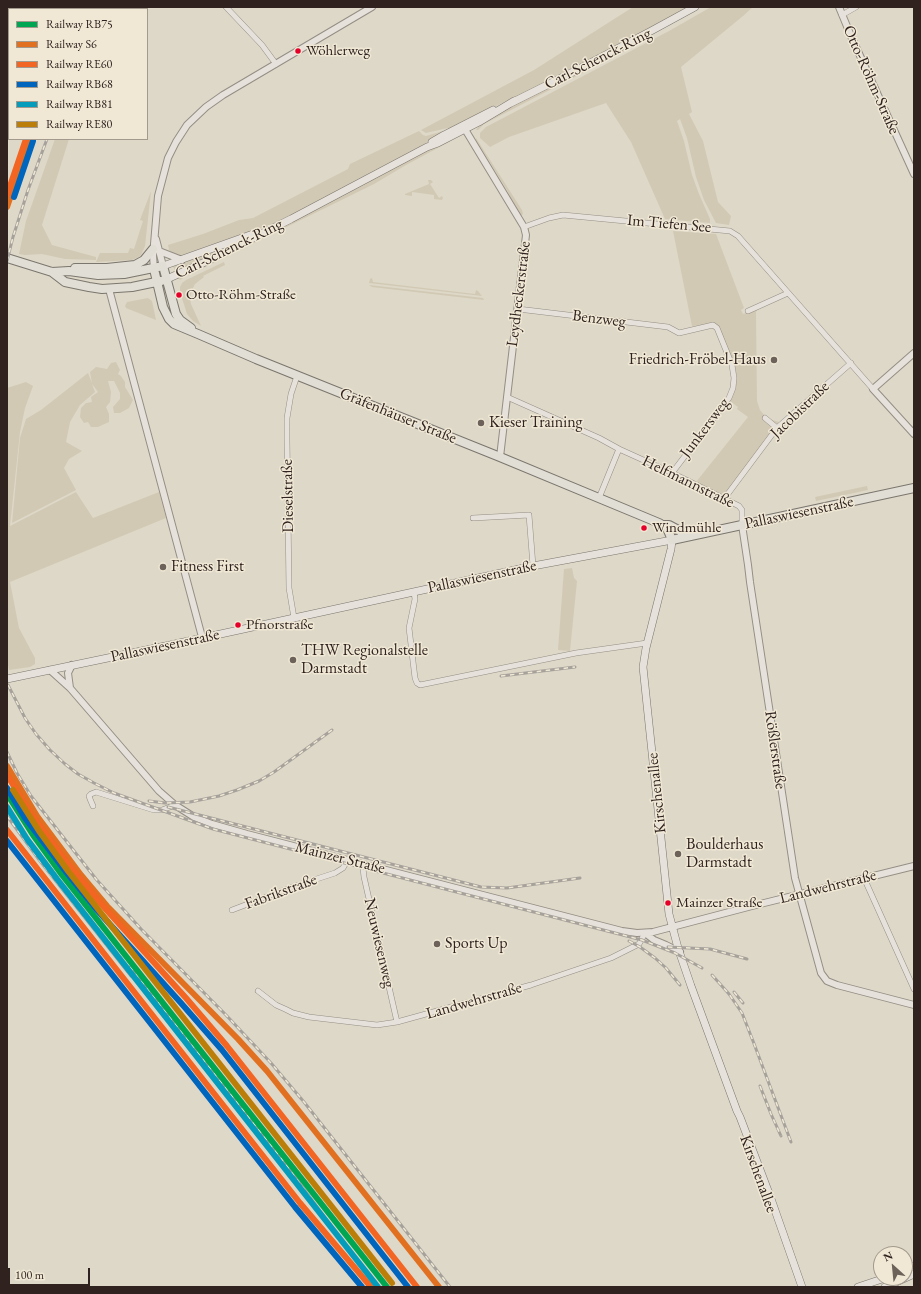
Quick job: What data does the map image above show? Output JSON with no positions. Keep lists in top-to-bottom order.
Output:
{
  "streets": {
    "main road": [
      "Carl-Schenck-Ring",
      "Gräfenhäuser Straße",
      "Pallaswiesenstraße",
      "Kirschenallee"
    ],
    "street": [
      "Otto-Röhm-Straße",
      "Im Tiefen See",
      "Leydheckerstraße",
      "Benzweg",
      "Jacobistraße",
      "Junkersweg",
      "Helfmannstraße",
      "Dieselstraße",
      "Rößlerstraße",
      "Mainzer Straße",
      "Landwehrstraße",
      "Fabrikstraße",
      "Neuwiesenweg"
    ]
  },
  "crossings": [
    ["Carl-Schenck-Ring", "Leydheckerstraße"],
    ["Carl-Schenck-Ring", "Gräfenhäuser Straße"],
    ["Im Tiefen See", "Leydheckerstraße"],
    ["Im Tiefen See", "Jacobistraße"],
    ["Leydheckerstraße", "Benzweg"],
    ["Leydheckerstraße", "Gräfenhäuser Straße"],
    ["Leydheckerstraße", "Helfmannstraße"],
    ["Benzweg", "Junkersweg"],
    ["Jacobistraße", "Helfmannstraße"],
    ["Gräfenhäuser Straße", "Dieselstraße"],
    ["Gräfenhäuser Straße", "Pallaswiesenstraße"],
    ["Junkersweg", "Helfmannstraße"],
    ["Helfmannstraße", "Pallaswiesenstraße"],
    ["Helfmannstraße", "Rößlerstraße"],
    ["Dieselstraße", "Pallaswiesenstraße"],
    ["Pallaswiesenstraße", "Rößlerstraße"],
    ["Pallaswiesenstraße", "Kirschenallee"],
    ["Pallaswiesenstraße", "Mainzer Straße"],
    ["Rößlerstraße", "Landwehrstraße"],
    ["Kirschenallee", "Mainzer Straße"],
    ["Kirschenallee", "Landwehrstraße"],
    ["Mainzer Straße", "Landwehrstraße"],
    ["Mainzer Straße", "Fabrikstraße"],
    ["Mainzer Straße", "Neuwiesenweg"],
    ["Landwehrstraße", "Neuwiesenweg"]
  ],
  "places": [
    "Wöhlerweg",
    "Otto-Röhm-Straße",
    "Friedrich-Fröbel-Haus",
    "Kieser Training",
    "Windmühle",
    "Fitness First",
    "Pfnorstraße",
    "THW Regionalstelle Darmstadt",
    "Boulderhaus Darmstadt",
    "Mainzer Straße",
    "Sports Up"
  ],
  "lines": [
    "rail line S6",
    "rail line RE60",
    "rail line RB68",
    "rail line RE80",
    "rail line RB75",
    "rail line RB81"
  ],
  "legend": [
    "Railway RB75",
    "Railway S6",
    "Railway RE60",
    "Railway RB68",
    "Railway RB81",
    "Railway RE80"
  ],
  "scale_bar": "100 m",
  "north": "top left"
}
